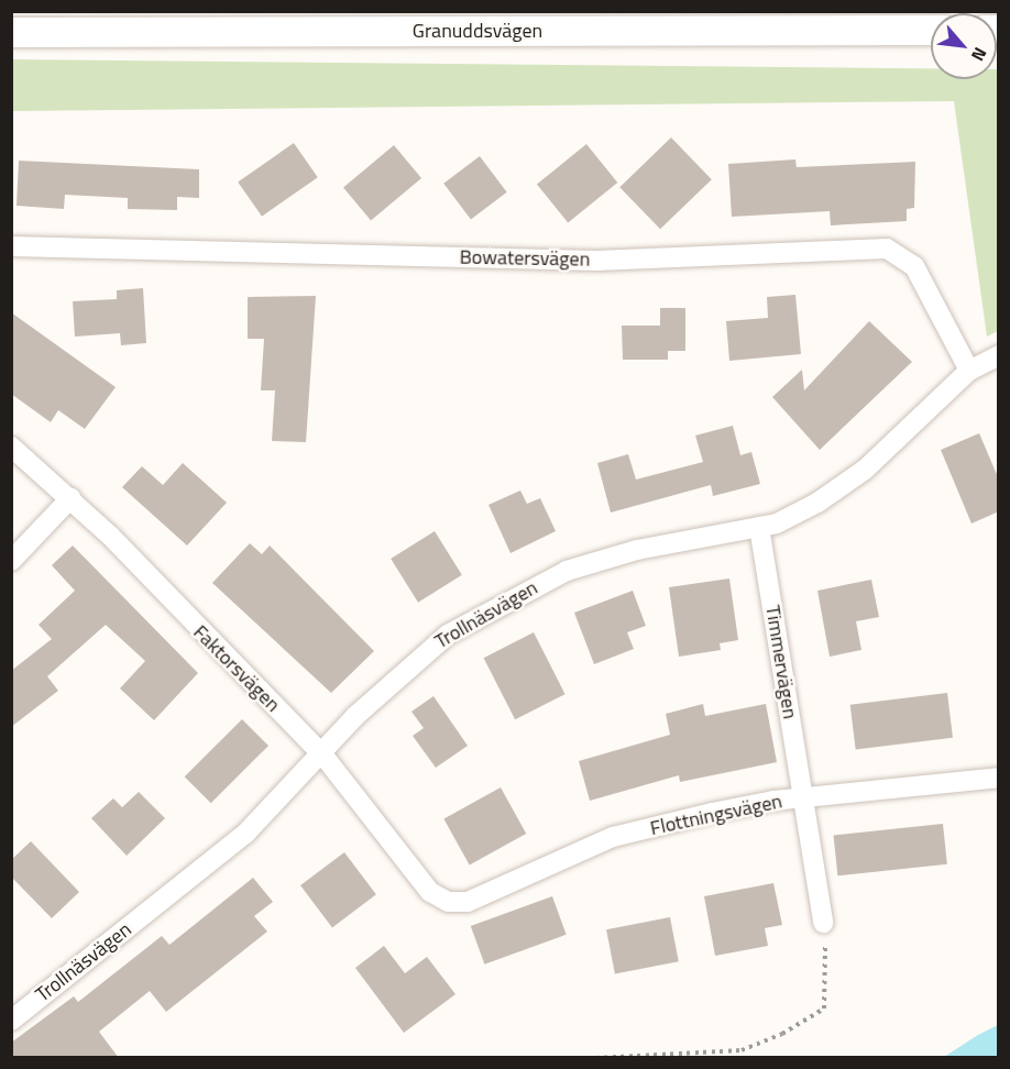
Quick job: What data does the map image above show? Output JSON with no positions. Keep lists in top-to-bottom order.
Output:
{
  "streets": {
    "street": [
      "Granuddsvägen",
      "Bowatersvägen",
      "Trollnäsvägen",
      "Timmervägen",
      "Faktorsvägen",
      "Flottningsvägen"
    ]
  },
  "crossings": [
    ["Bowatersvägen", "Trollnäsvägen"],
    ["Trollnäsvägen", "Timmervägen"],
    ["Trollnäsvägen", "Faktorsvägen"],
    ["Timmervägen", "Flottningsvägen"],
    ["Faktorsvägen", "Flottningsvägen"]
  ],
  "north": "bottom right"
}
